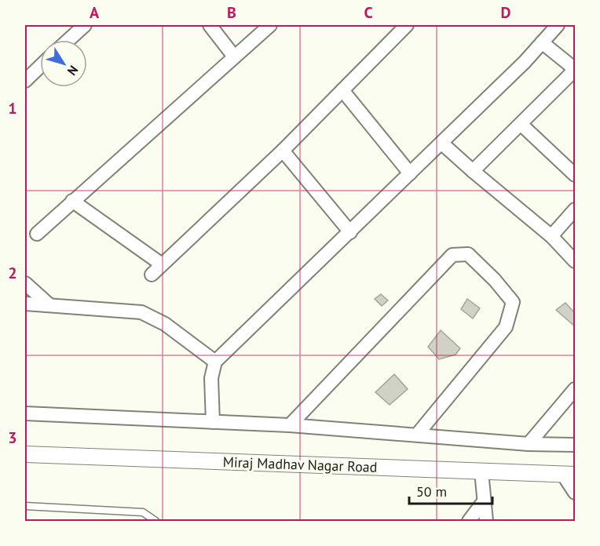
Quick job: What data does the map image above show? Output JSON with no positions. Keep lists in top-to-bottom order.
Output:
{
  "streets": {
    "street": ["Miraj Madhav Nagar Road"]
  },
  "scale_bar": "50 m",
  "north": "bottom right",
  "grid": {
    "columns": [
      "A",
      "B",
      "C",
      "D"
    ],
    "rows": ["1", "2", "3"]
  }
}
